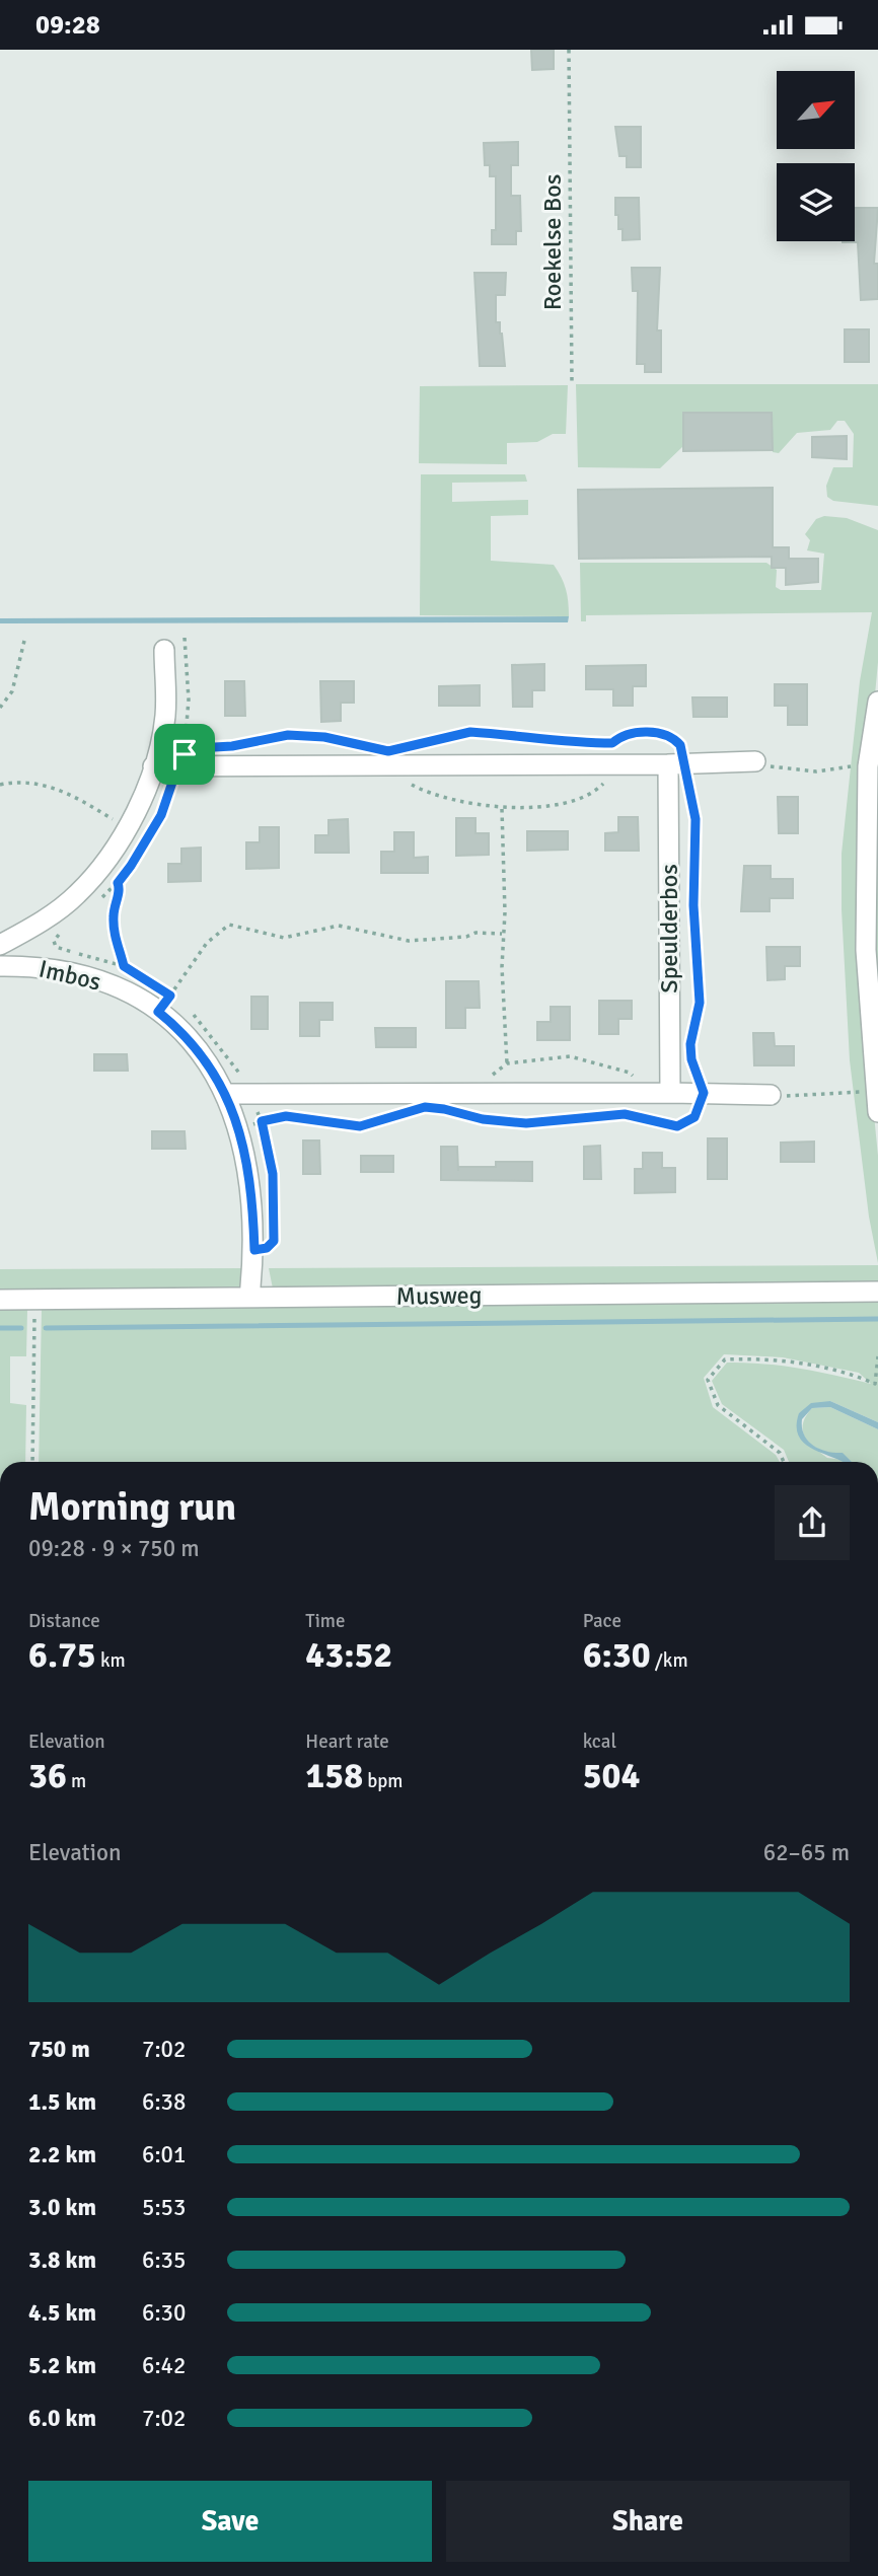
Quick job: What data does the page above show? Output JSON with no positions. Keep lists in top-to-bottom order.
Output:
{
  "streets": {
    "street": ["Speulderbos", "Imbos", "Musweg"],
    "path": ["Roekelse Bos"]
  },
  "crossings": [
    ["Imbos", "Musweg"]
  ],
  "north": "top right",
  "page": {
    "status": "09:28",
    "heading": ["Morning run", "09:28 · 9 × 750 m"],
    "stats": [
      ["Distance", "6.75 km"],
      ["Time", "43:52"],
      ["Pace", "6:30 /km"],
      ["Elevation", "36 m"],
      ["Heart rate", "158 bpm"],
      ["kcal", "504"]
    ],
    "chart": ["Elevation", "62–65 m"],
    "list": [
      {
        "name": "750 m",
        "note": "7:02"
      },
      {
        "name": "1.5 km",
        "note": "6:38"
      },
      {
        "name": "2.2 km",
        "note": "6:01"
      },
      {
        "name": "3.0 km",
        "note": "5:53"
      },
      {
        "name": "3.8 km",
        "note": "6:35"
      },
      {
        "name": "4.5 km",
        "note": "6:30"
      },
      {
        "name": "5.2 km",
        "note": "6:42"
      },
      {
        "name": "6.0 km",
        "note": "7:02"
      }
    ],
    "buttons": ["Save", "Share"]
  }
}
